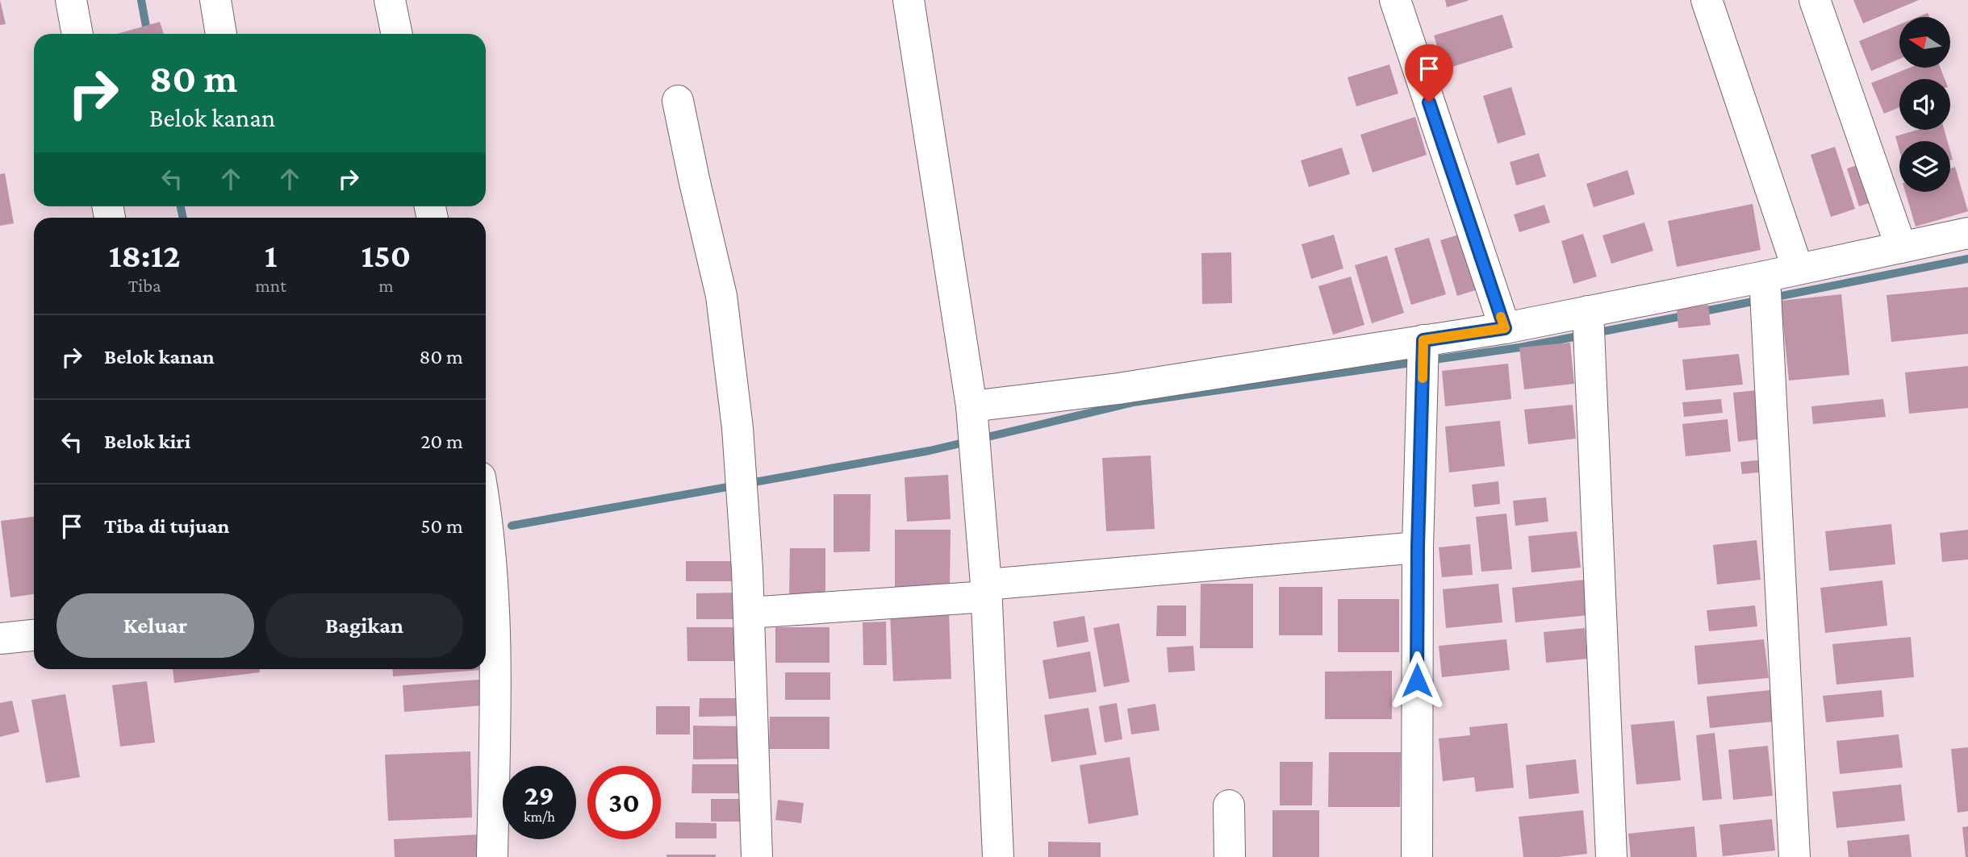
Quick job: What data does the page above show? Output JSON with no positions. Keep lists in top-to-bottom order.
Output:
{
  "north": "left",
  "page": {
    "turn": ["80 m", "Belok kanan"],
    "eta": [
      "18:12",
      "Tiba",
      "1",
      "mnt",
      "150",
      "m"
    ],
    "list": [
      {
        "name": "Belok kanan",
        "value": "80 m"
      },
      {
        "name": "Belok kiri",
        "value": "20 m"
      },
      {
        "name": "Tiba di tujuan",
        "value": "50 m"
      }
    ],
    "buttons": ["Keluar", "Bagikan"],
    "speed": "29 km/h",
    "limit": "30"
  }
}
